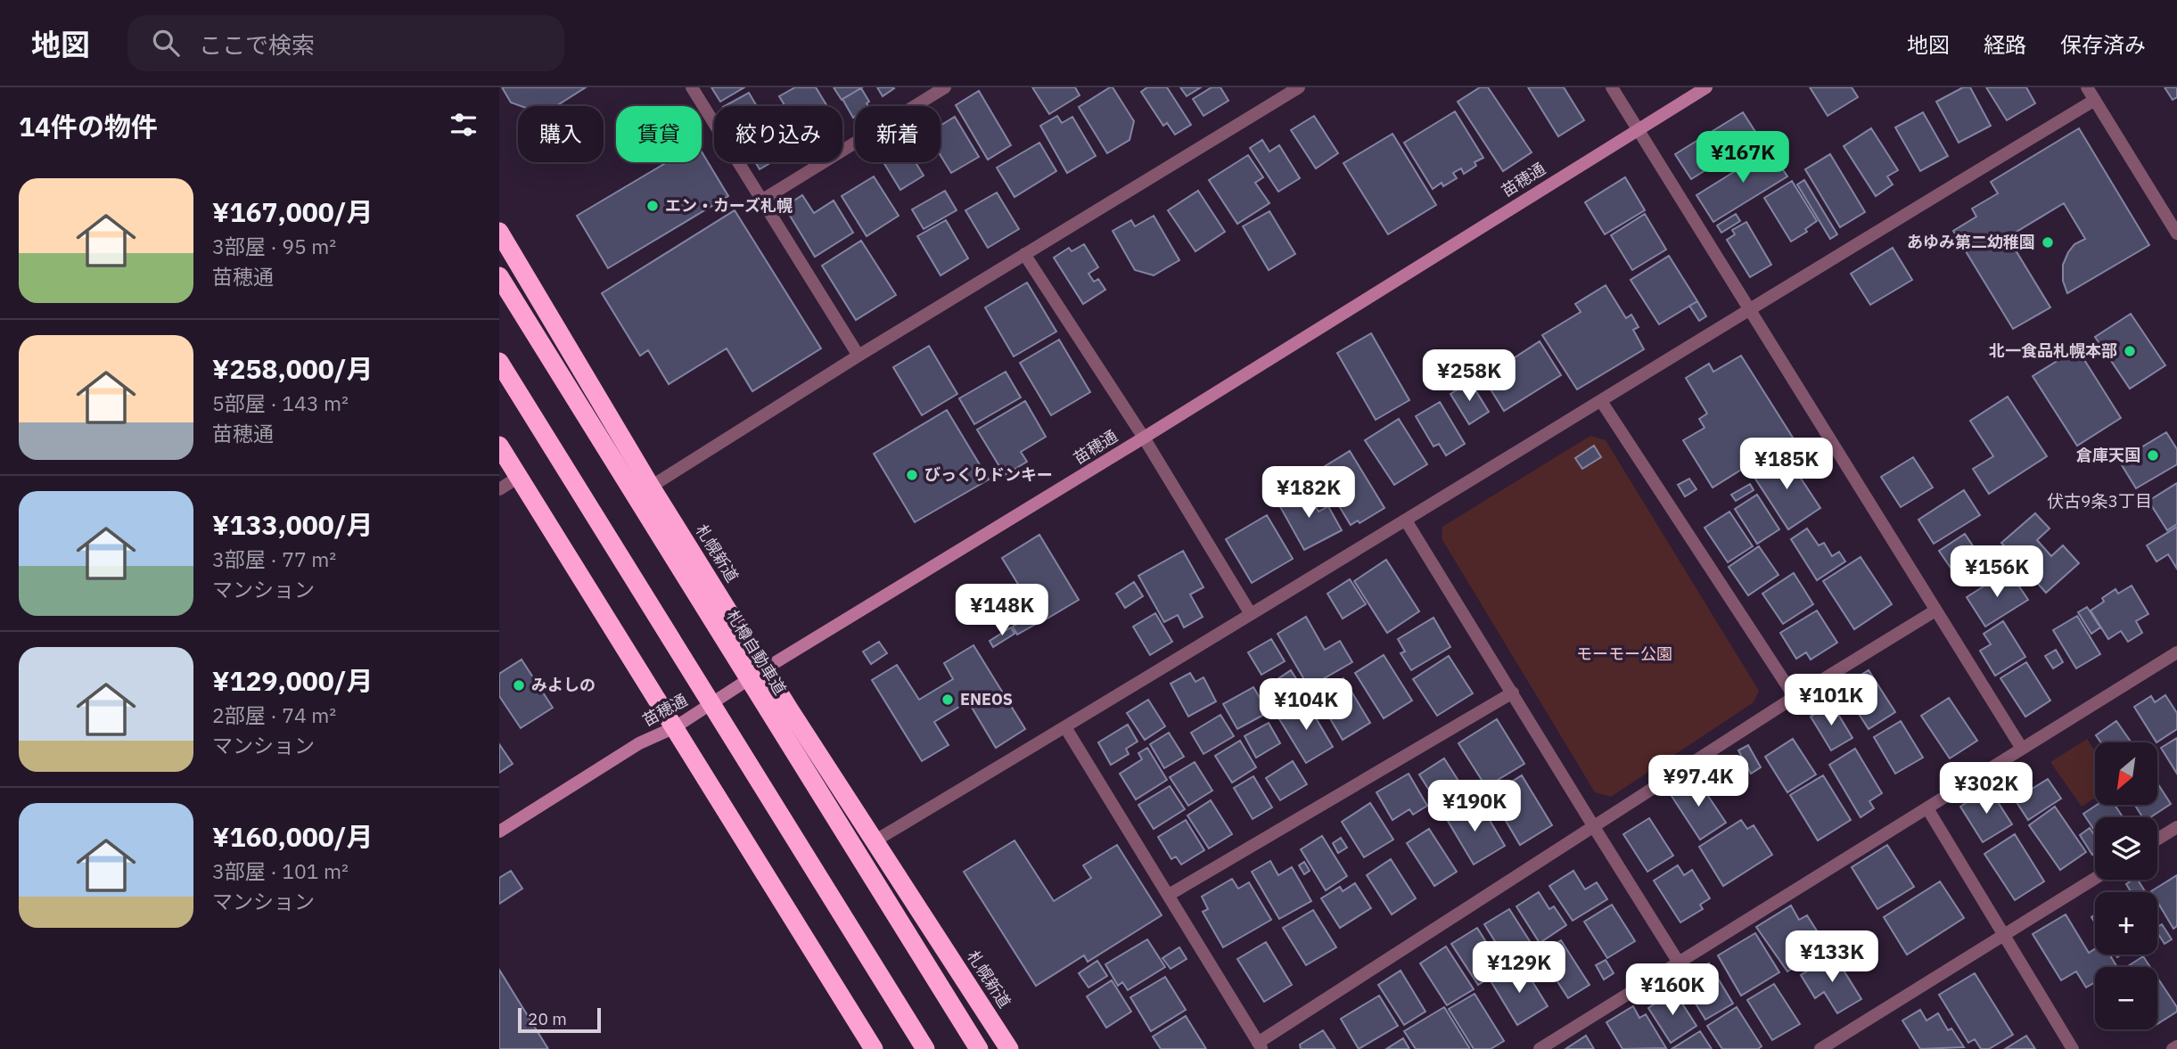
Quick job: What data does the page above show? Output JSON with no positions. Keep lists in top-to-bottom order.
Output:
{
  "streets": {
    "highway": ["札幌新道", "札樽自動車道"],
    "street": ["苗穂通"]
  },
  "crossings": [
    ["苗穂通", "札幌新道"]
  ],
  "districts": ["伏古9条3丁目"],
  "parks": ["モーモー公園"],
  "places": [
    "エン・カーズ札幌",
    "あゆみ第二幼稚園",
    "北一食品札幌本部",
    "倉庫天国",
    "びっくりドンキー",
    "みよしの",
    "ENEOS"
  ],
  "scale_bar": "20 m",
  "north": "bottom left",
  "page": {
    "header": "地図",
    "search": "ここで検索",
    "nav": ["地図", "経路", "保存済み"],
    "heading": "14件の物件",
    "chip": [
      "購入",
      "賃貸",
      "絞り込み",
      "新着"
    ],
    "price": [
      "¥167K",
      "¥258K",
      "¥185K",
      "¥182K",
      "¥156K",
      "¥148K",
      "¥101K",
      "¥104K",
      "¥97.4K",
      "¥302K",
      "¥190K",
      "¥133K",
      "¥129K",
      "¥160K"
    ],
    "list": [
      {
        "name": "¥167,000/月",
        "note": "3部屋 · 95 m² · 苗穂通"
      },
      {
        "name": "¥258,000/月",
        "note": "5部屋 · 143 m² · 苗穂通"
      },
      {
        "name": "¥133,000/月",
        "note": "3部屋 · 77 m² · マンション"
      },
      {
        "name": "¥129,000/月",
        "note": "2部屋 · 74 m² · マンション"
      },
      {
        "name": "¥160,000/月",
        "note": "3部屋 · 101 m² · マンション"
      }
    ],
    "map_buttons": ["+", "−"],
    "scale": "20 m"
  }
}
